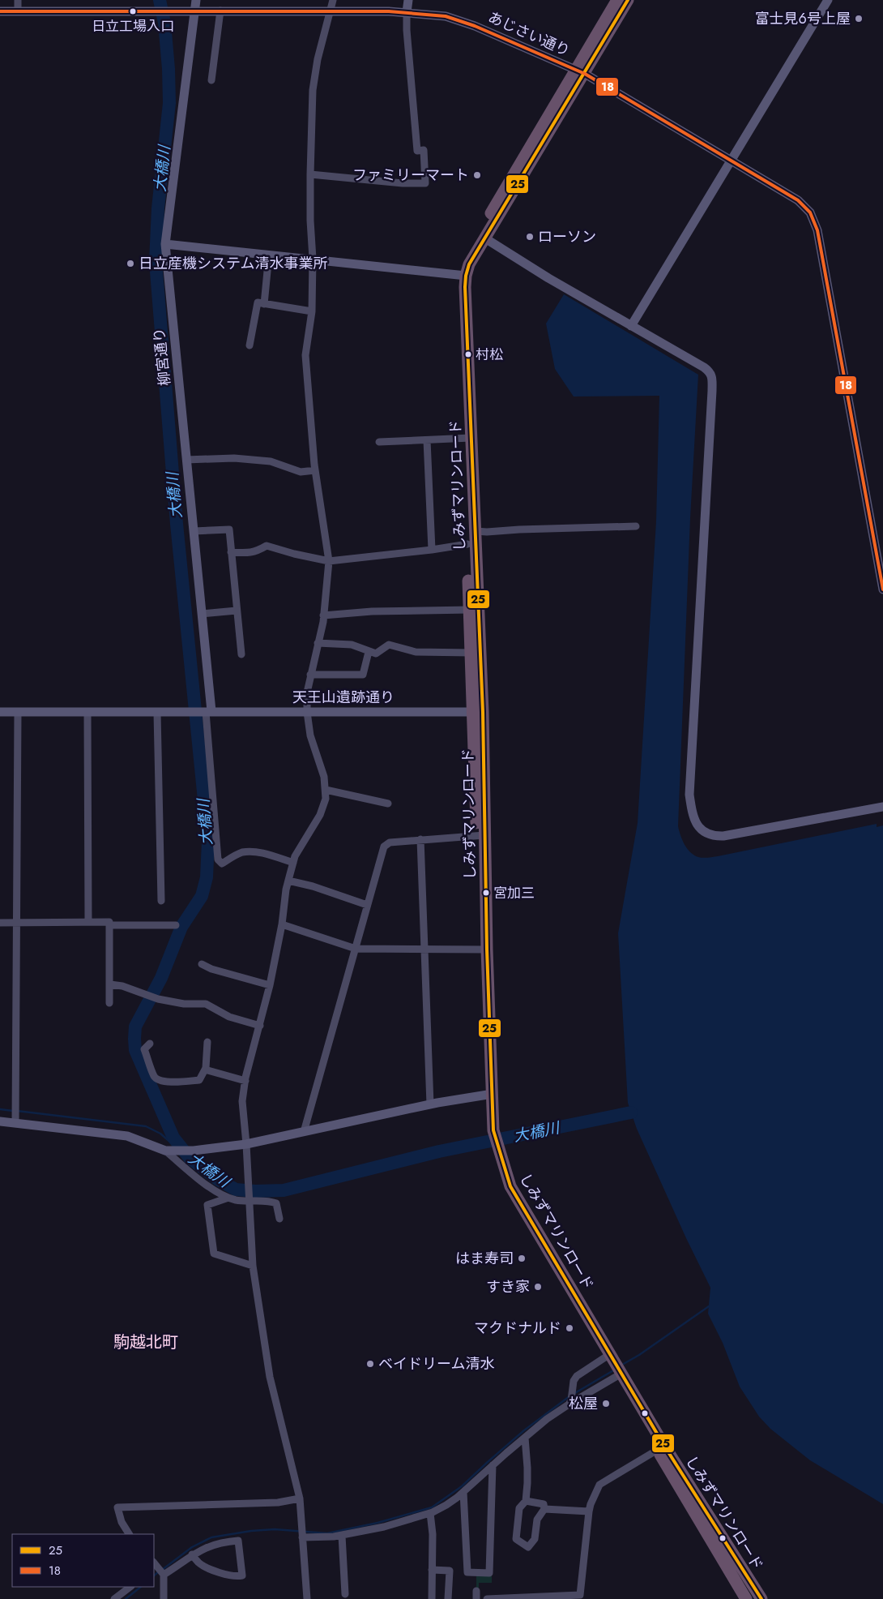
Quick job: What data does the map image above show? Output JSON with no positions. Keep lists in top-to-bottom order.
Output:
{
  "streets": {
    "highway": ["しみずマリンロード"],
    "street": ["あじさい通り", "柳宮通り", "天王山遺跡通り"]
  },
  "crossings": [
    ["あじさい通り", "柳宮通り"],
    ["あじさい通り", "しみずマリンロード"],
    ["柳宮通り", "天王山遺跡通り"],
    ["しみずマリンロード", "天王山遺跡通り"]
  ],
  "districts": ["駒越北町"],
  "water": ["大橋川"],
  "places": [
    "日立工場入口",
    "富士見6号上屋",
    "ファミリーマート",
    "ローソン",
    "日立産機システム清水事業所",
    "村松",
    "宮加三",
    "はま寿司",
    "すき家",
    "マクドナルド",
    "ベイドリーム清水",
    "松屋"
  ],
  "lines": ["transit line 25", "transit line 18"],
  "legend": ["25", "18"]
}
